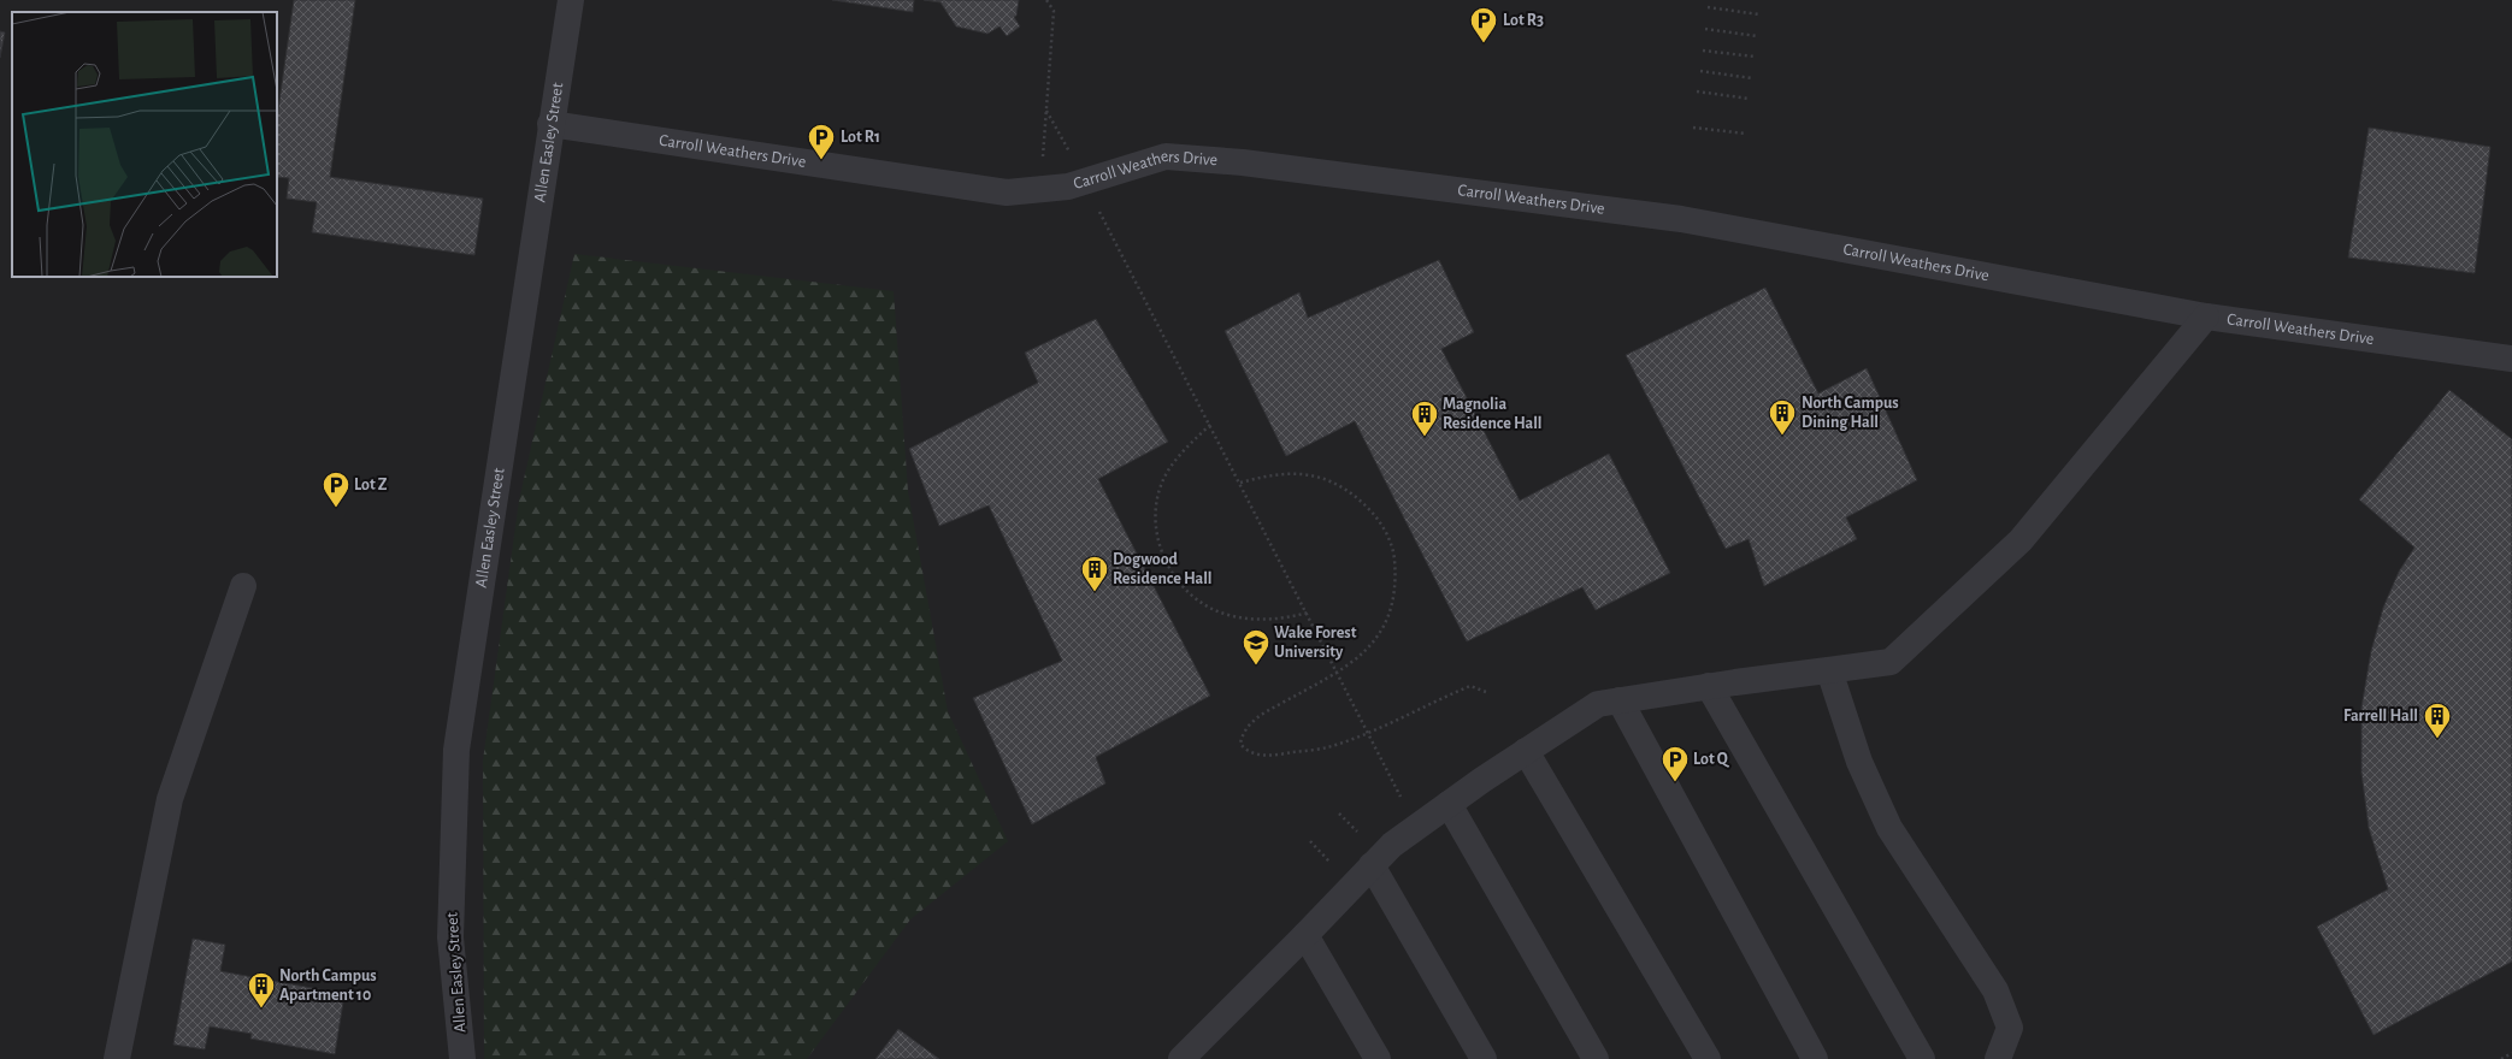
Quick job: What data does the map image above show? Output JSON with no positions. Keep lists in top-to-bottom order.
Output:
{
  "streets": {
    "street": ["Allen Easley Street", "Carroll Weathers Drive"]
  },
  "crossings": [
    ["Allen Easley Street", "Carroll Weathers Drive"]
  ],
  "places": {
    "parking": [
      "Lot R3",
      "Lot R1",
      "Lot Z",
      "Lot Q"
    ],
    "building": [
      "North Campus Dining Hall",
      "Magnolia Residence Hall",
      "Dogwood Residence Hall",
      "Farrell Hall",
      "North Campus Apartment 10"
    ],
    "school or university": ["Wake Forest University"]
  }
}
